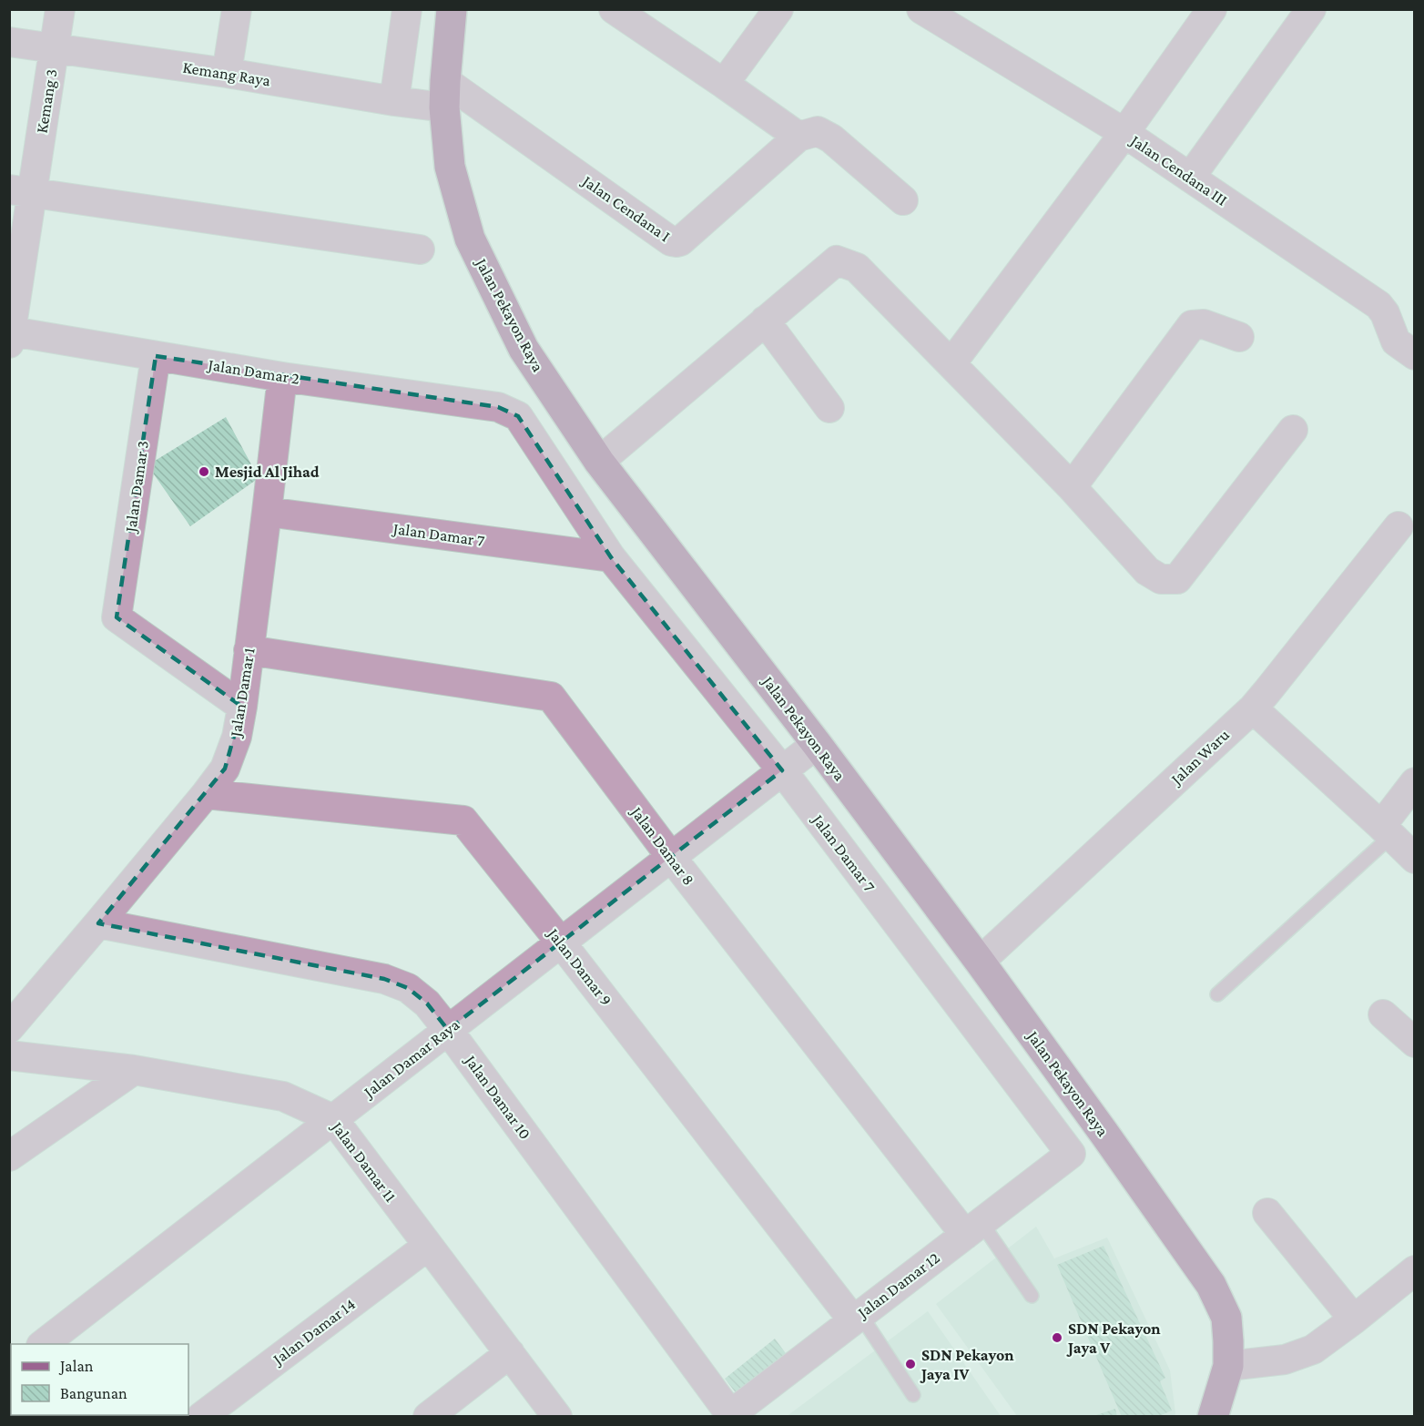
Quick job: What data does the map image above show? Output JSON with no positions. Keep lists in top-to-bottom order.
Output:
{
  "streets": {
    "main road": ["Jalan Pekayon Raya"],
    "street": [
      "Kemang Raya",
      "Kemang 3",
      "Jalan Cendana III",
      "Jalan Cendana I",
      "Jalan Damar 2",
      "Jalan Damar 3",
      "Jalan Damar 7",
      "Jalan Damar 1",
      "Jalan Waru",
      "Jalan Damar 8",
      "Jalan Damar 9",
      "Jalan Damar Raya",
      "Jalan Damar 10",
      "Jalan Damar 11",
      "Jalan Damar 12",
      "Jalan Damar 14"
    ]
  },
  "crossings": [
    ["Kemang Raya", "Kemang 3"],
    ["Kemang Raya", "Jalan Cendana I"],
    ["Kemang Raya", "Jalan Pekayon Raya"],
    ["Kemang 3", "Jalan Damar 2"],
    ["Jalan Cendana I", "Jalan Pekayon Raya"],
    ["Jalan Pekayon Raya", "Jalan Waru"],
    ["Jalan Pekayon Raya", "Jalan Damar Raya"],
    ["Jalan Damar 2", "Jalan Damar 3"],
    ["Jalan Damar 2", "Jalan Damar 7"],
    ["Jalan Damar 2", "Jalan Damar 1"],
    ["Jalan Damar 3", "Jalan Damar 1"],
    ["Jalan Damar 7", "Jalan Damar 1"],
    ["Jalan Damar 7", "Jalan Damar Raya"],
    ["Jalan Damar 7", "Jalan Damar 12"],
    ["Jalan Damar 1", "Jalan Damar 8"],
    ["Jalan Damar 1", "Jalan Damar 9"],
    ["Jalan Damar 1", "Jalan Damar 10"],
    ["Jalan Damar 8", "Jalan Damar Raya"],
    ["Jalan Damar 8", "Jalan Damar 12"],
    ["Jalan Damar 9", "Jalan Damar Raya"],
    ["Jalan Damar 9", "Jalan Damar 12"],
    ["Jalan Damar Raya", "Jalan Damar 10"],
    ["Jalan Damar Raya", "Jalan Damar 11"],
    ["Jalan Damar 10", "Jalan Damar 12"],
    ["Jalan Damar 11", "Jalan Damar 14"]
  ],
  "places": ["Mesjid Al Jihad", "SDN Pekayon Jaya V", "SDN Pekayon Jaya IV"],
  "legend": ["Jalan", "Bangunan"]
}
